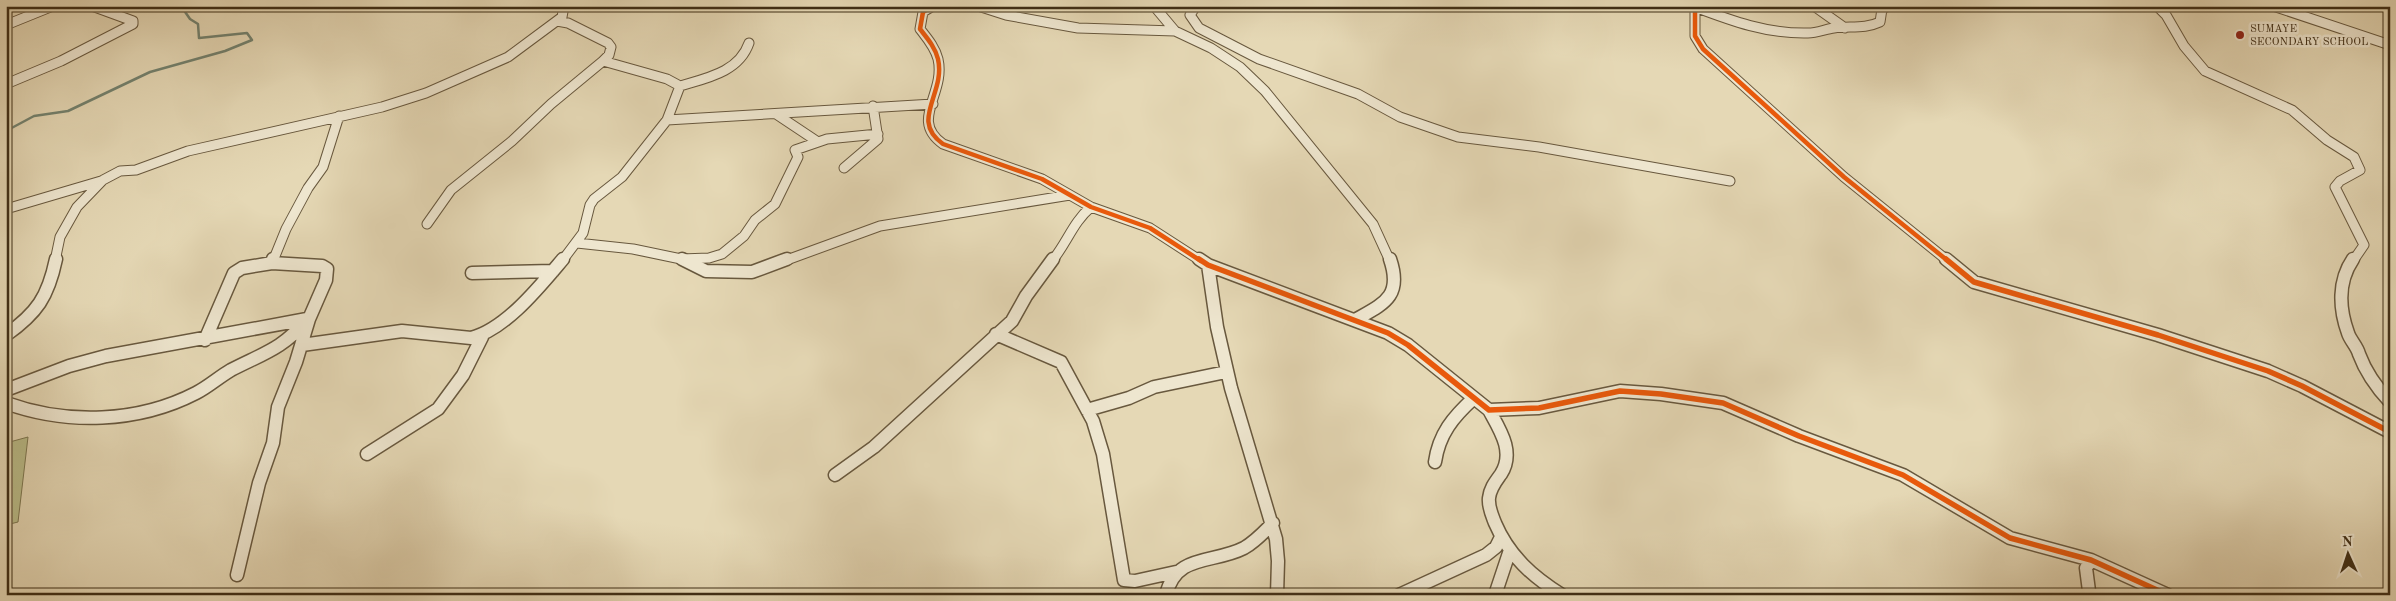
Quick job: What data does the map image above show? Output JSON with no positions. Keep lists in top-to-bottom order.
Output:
{
  "places": ["SUMAYE SECONDARY SCHOOL"],
  "north": "top"
}
